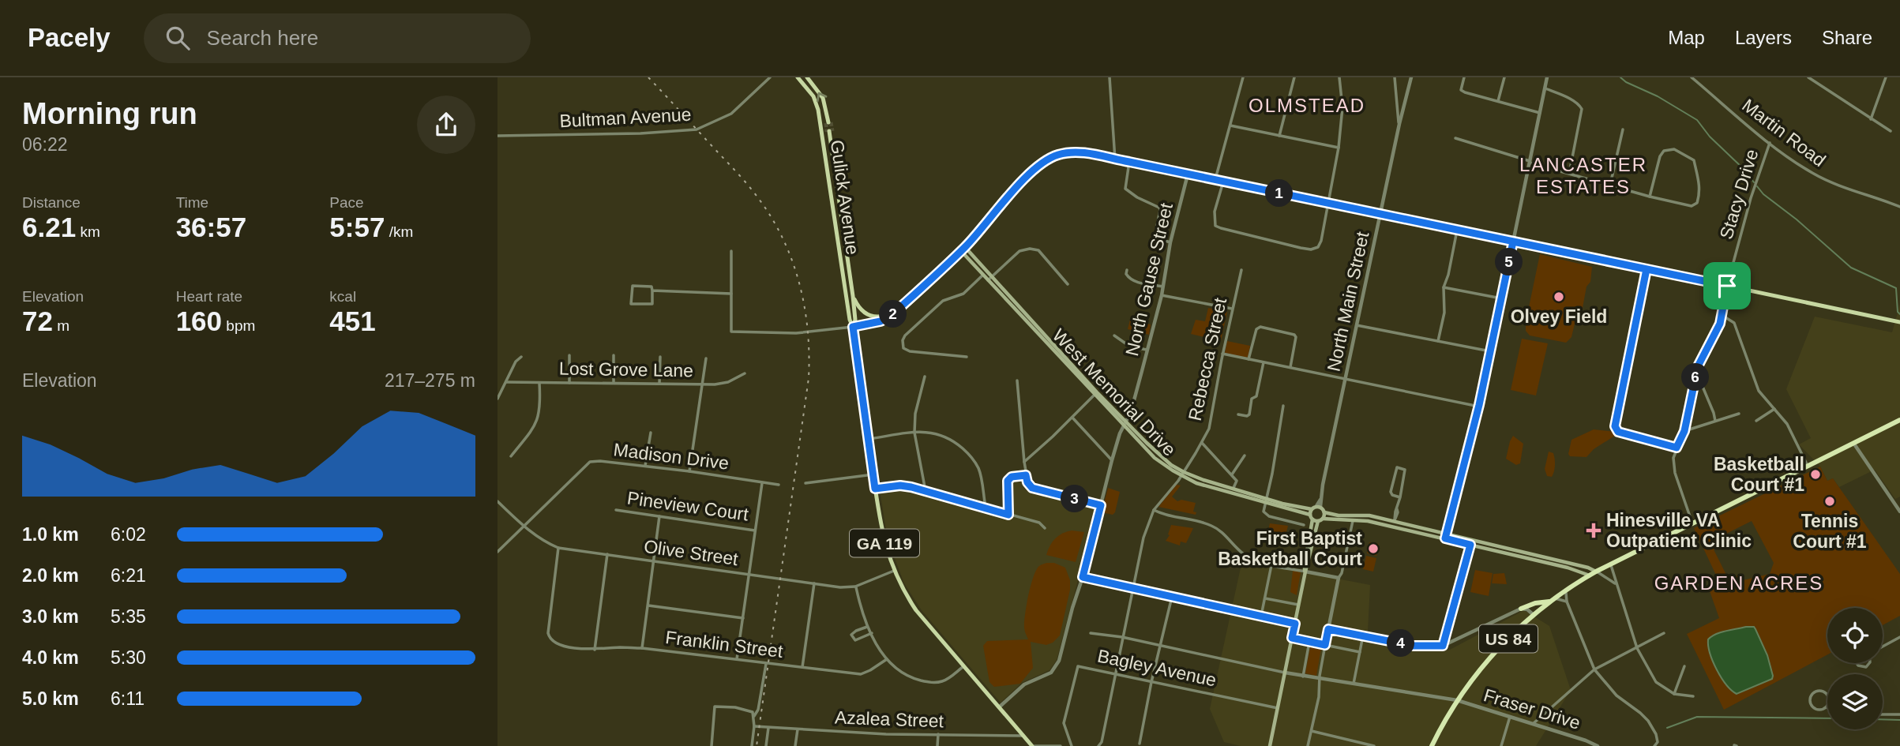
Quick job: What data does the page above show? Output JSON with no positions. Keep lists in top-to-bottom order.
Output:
{
  "streets": {
    "highway": ["US 84"],
    "main road": ["Gulick Avenue", "West Memorial Drive", "GA 119"],
    "street": [
      "Bultman Avenue",
      "Martin Road",
      "Stacy Drive",
      "North Gause Street",
      "North Main Street",
      "Rebecca Street",
      "Lost Grove Lane",
      "Madison Drive",
      "Pineview Court",
      "Olive Street",
      "Franklin Street",
      "Bagley Avenue",
      "Fraser Drive",
      "Azalea Street"
    ]
  },
  "crossings": [
    ["Martin Road", "Stacy Drive"],
    ["Gulick Avenue", "GA 119"],
    ["North Gause Street", "West Memorial Drive"],
    ["North Gause Street", "GA 119"],
    ["North Main Street", "West Memorial Drive"],
    ["Rebecca Street", "West Memorial Drive"],
    ["Rebecca Street", "Bagley Avenue"],
    ["Madison Drive", "Olive Street"],
    ["GA 119", "Olive Street"],
    ["GA 119", "Azalea Street"],
    ["Olive Street", "Franklin Street"],
    ["US 84", "Fraser Drive"]
  ],
  "districts": ["OLMSTEAD", "LANCASTER ESTATES", "GARDEN ACRES"],
  "places": {
    "other": [
      "Olvey Field",
      "Basketball Court #1",
      "Tennis Court #1",
      "First Baptist Basketball Court"
    ],
    "health": ["Hinesville VA Outpatient Clinic"]
  },
  "page": {
    "header": "Pacely",
    "search": "Search here",
    "nav": ["Map", "Layers", "Share"],
    "heading": ["Morning run", "06:22"],
    "stats": [
      ["Distance", "6.21 km"],
      ["Time", "36:57"],
      ["Pace", "5:57 /km"],
      ["Elevation", "72 m"],
      ["Heart rate", "160 bpm"],
      ["kcal", "451"]
    ],
    "pins": [
      "1",
      "5",
      "2",
      "6",
      "3",
      "4"
    ],
    "chart": ["Elevation", "217–275 m"],
    "list": [
      {
        "name": "1.0 km",
        "note": "6:02"
      },
      {
        "name": "2.0 km",
        "note": "6:21"
      },
      {
        "name": "3.0 km",
        "note": "5:35"
      },
      {
        "name": "4.0 km",
        "note": "5:30"
      },
      {
        "name": "5.0 km",
        "note": "6:11"
      }
    ]
  }
}
